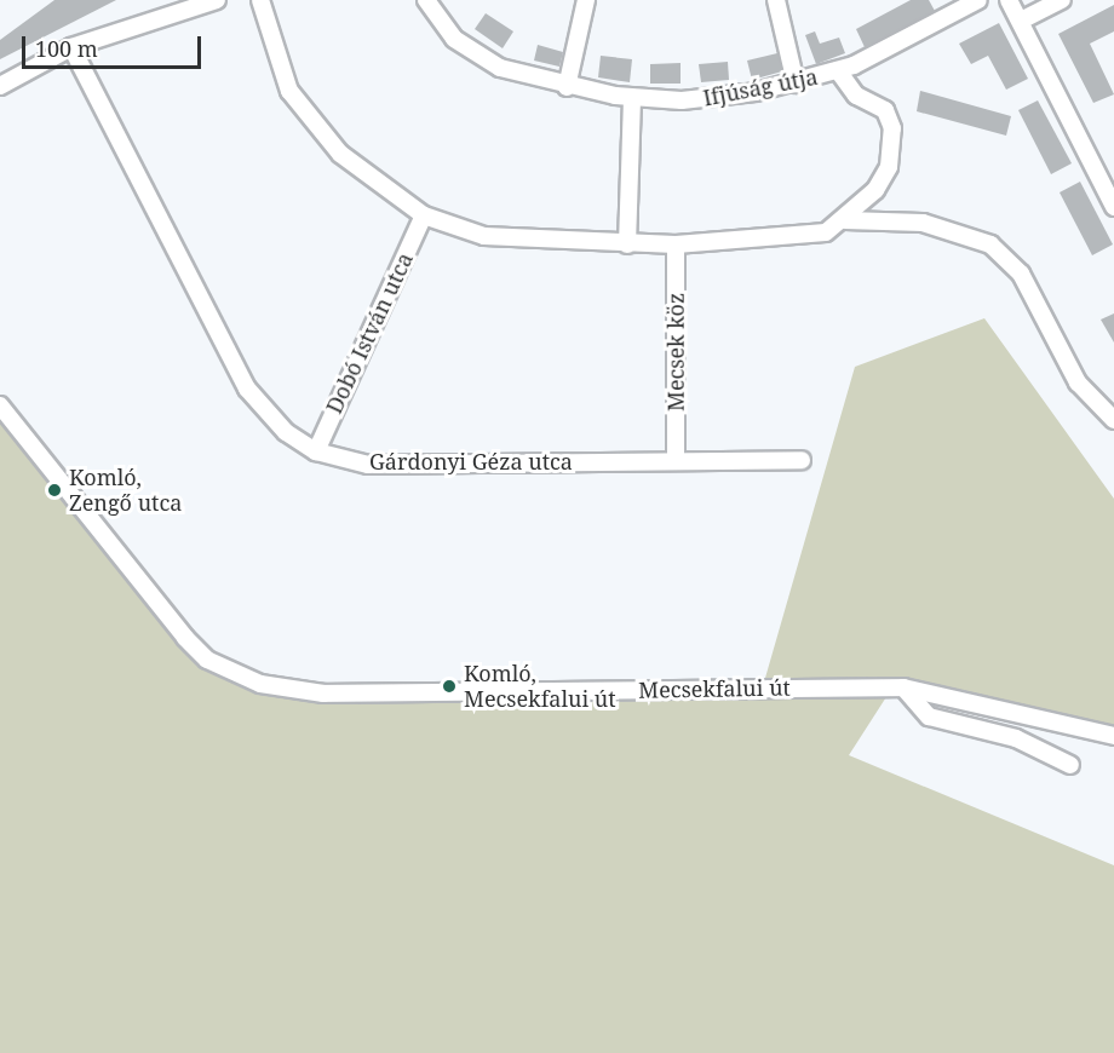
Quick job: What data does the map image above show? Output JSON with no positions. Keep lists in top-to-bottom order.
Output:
{
  "streets": {
    "street": [
      "Ifjúság útja",
      "Dobó István utca",
      "Mecsek köz",
      "Gárdonyi Géza utca",
      "Mecsekfalui út"
    ]
  },
  "crossings": [
    ["Dobó István utca", "Gárdonyi Géza utca"],
    ["Mecsek köz", "Gárdonyi Géza utca"]
  ],
  "places": ["Komló, Zengő utca", "Komló, Mecsekfalui út"],
  "scale_bar": "100 m"
}
